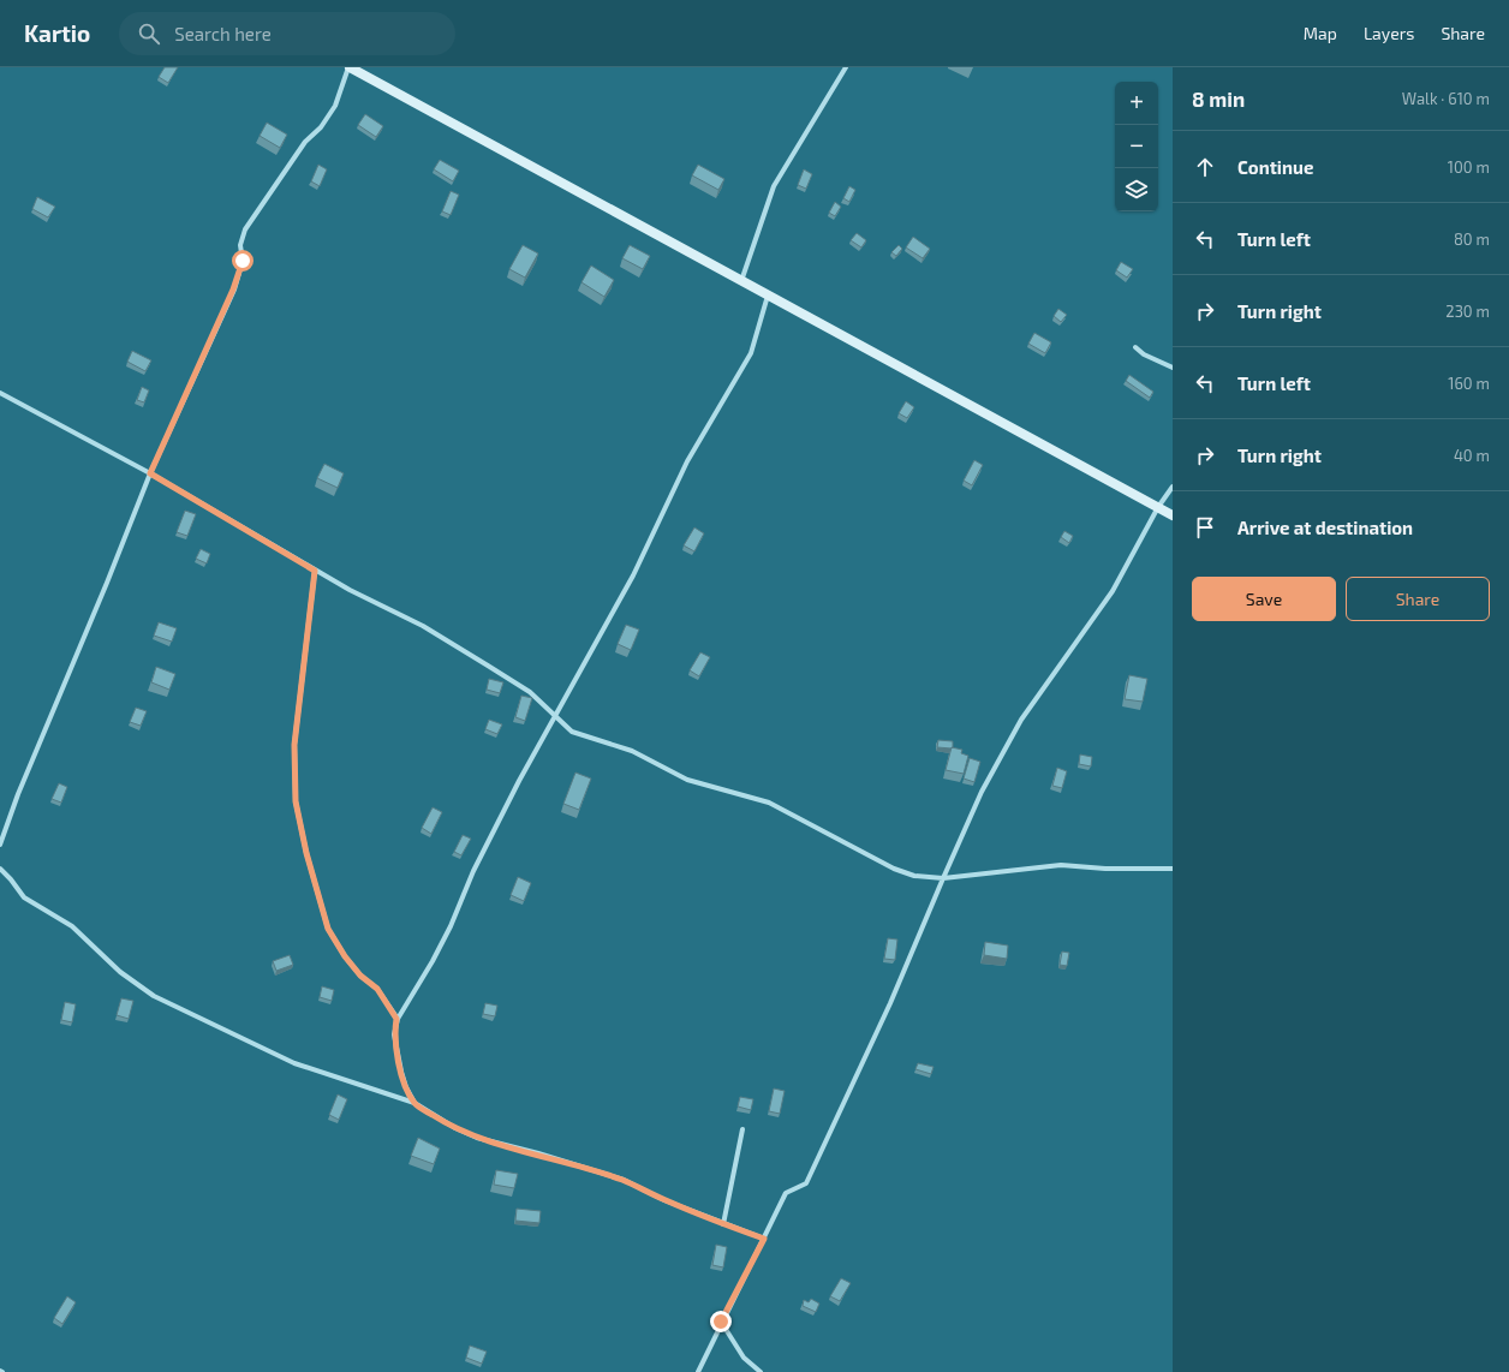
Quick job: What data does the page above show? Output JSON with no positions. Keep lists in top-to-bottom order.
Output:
{
  "page": {
    "header": "Kartio",
    "search": "Search here",
    "nav": ["Map", "Layers", "Share"],
    "heading": ["8 min", "Walk · 610 m"],
    "map_buttons": ["+", "−"],
    "list": [
      ["Continue", "100 m"],
      ["Turn left", "80 m"],
      ["Turn right", "230 m"],
      ["Turn left", "160 m"],
      ["Turn right", "40 m"],
      "Arrive at destination"
    ],
    "buttons": ["Save", "Share"]
  }
}
